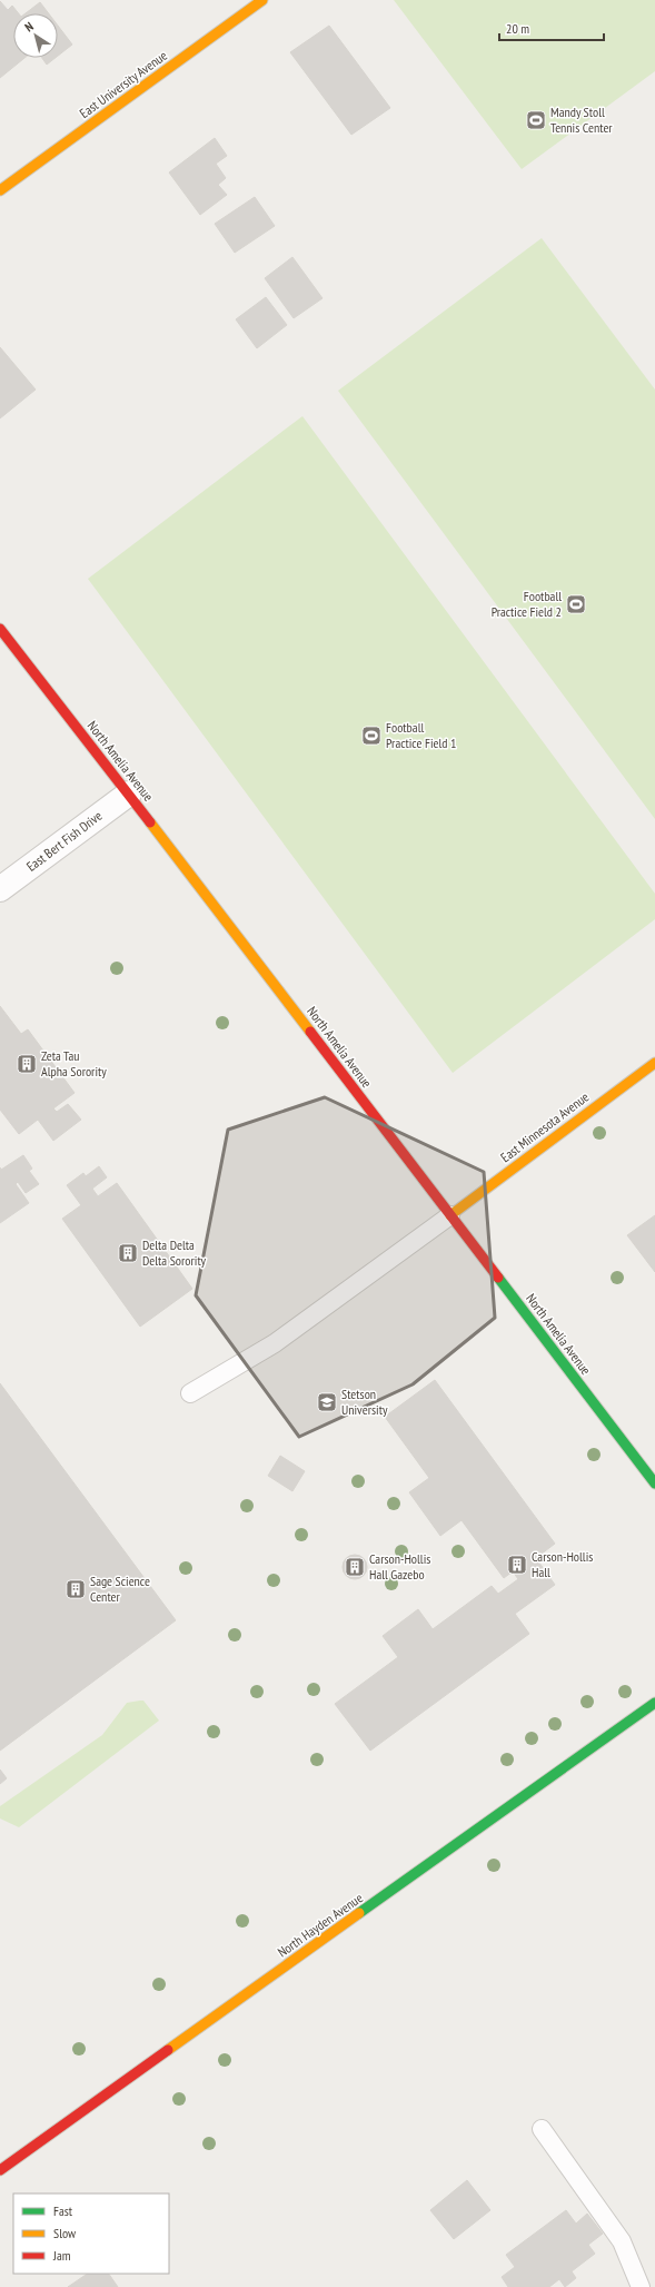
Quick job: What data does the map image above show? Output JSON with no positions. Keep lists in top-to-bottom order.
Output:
{
  "streets": {
    "street": [
      "East University Avenue",
      "North Amelia Avenue",
      "East Bert Fish Drive",
      "East Minnesota Avenue",
      "North Hayden Avenue"
    ]
  },
  "crossings": [
    ["North Amelia Avenue", "East Bert Fish Drive"],
    ["North Amelia Avenue", "East Minnesota Avenue"]
  ],
  "places": {
    "sports": ["Mandy Stoll Tennis Center", "Football Practice Field 2", "Football Practice Field 1"],
    "building": [
      "Zeta Tau Alpha Sorority",
      "Delta Delta Delta Sorority",
      "Carson-Hollis Hall",
      "Carson-Hollis Hall Gazebo",
      "Sage Science Center"
    ],
    "school or university": ["Stetson University"]
  },
  "legend": ["Fast", "Slow", "Jam"],
  "scale_bar": "20 m",
  "north": "top left"
}
